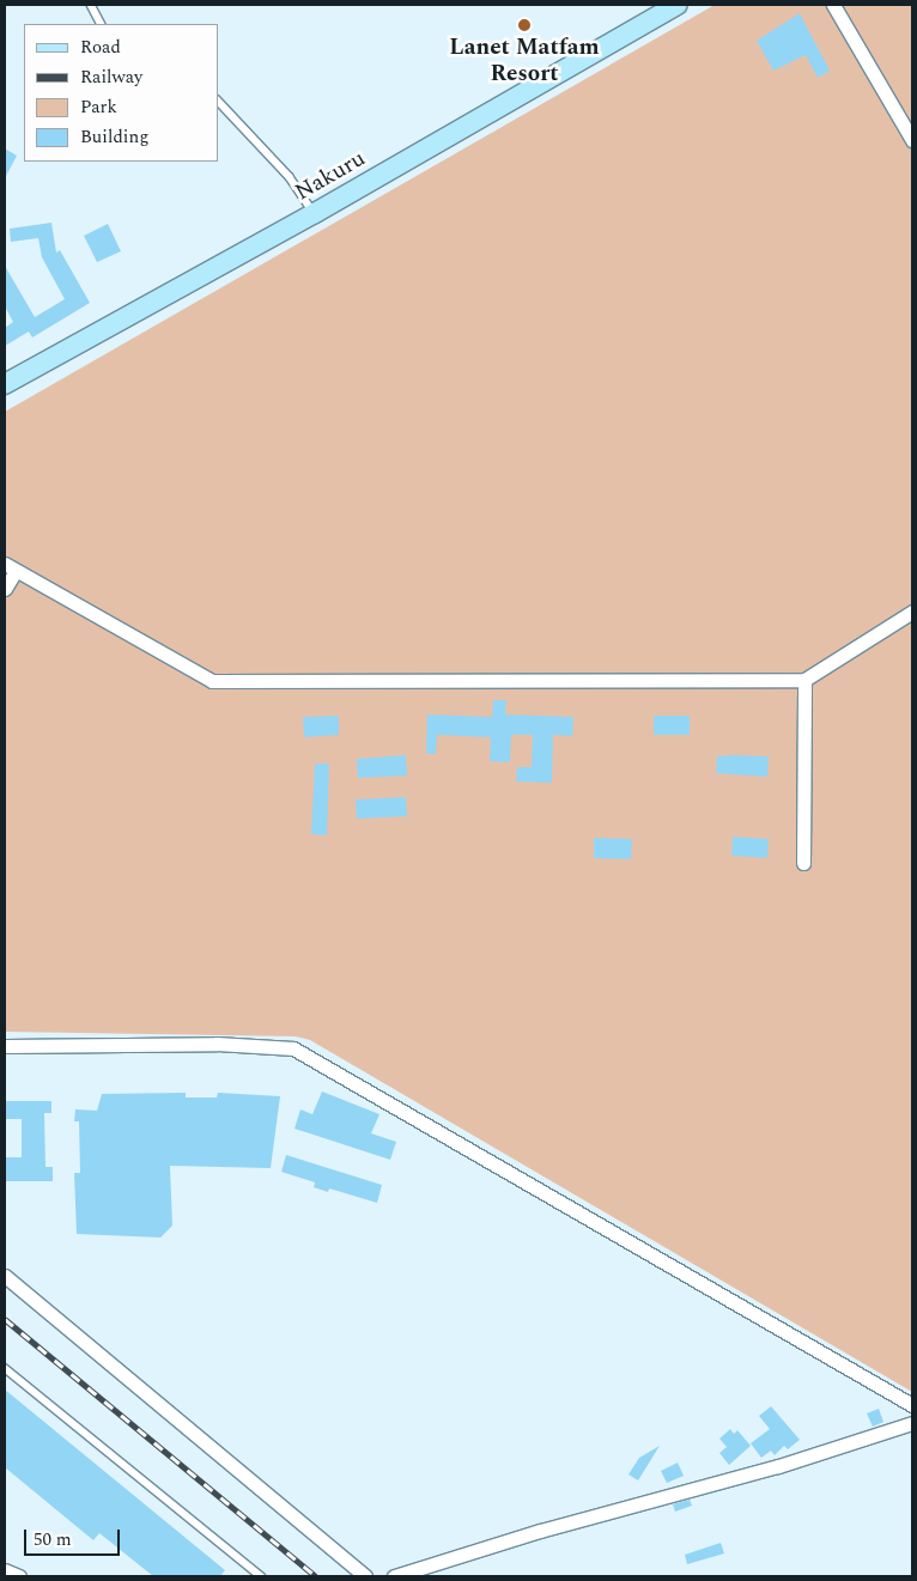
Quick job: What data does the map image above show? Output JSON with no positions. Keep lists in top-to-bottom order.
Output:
{
  "streets": {
    "main road": ["Nakuru"]
  },
  "places": ["Lanet Matfam Resort"],
  "legend": [
    "Road",
    "Railway",
    "Park",
    "Building"
  ],
  "scale_bar": "50 m"
}
